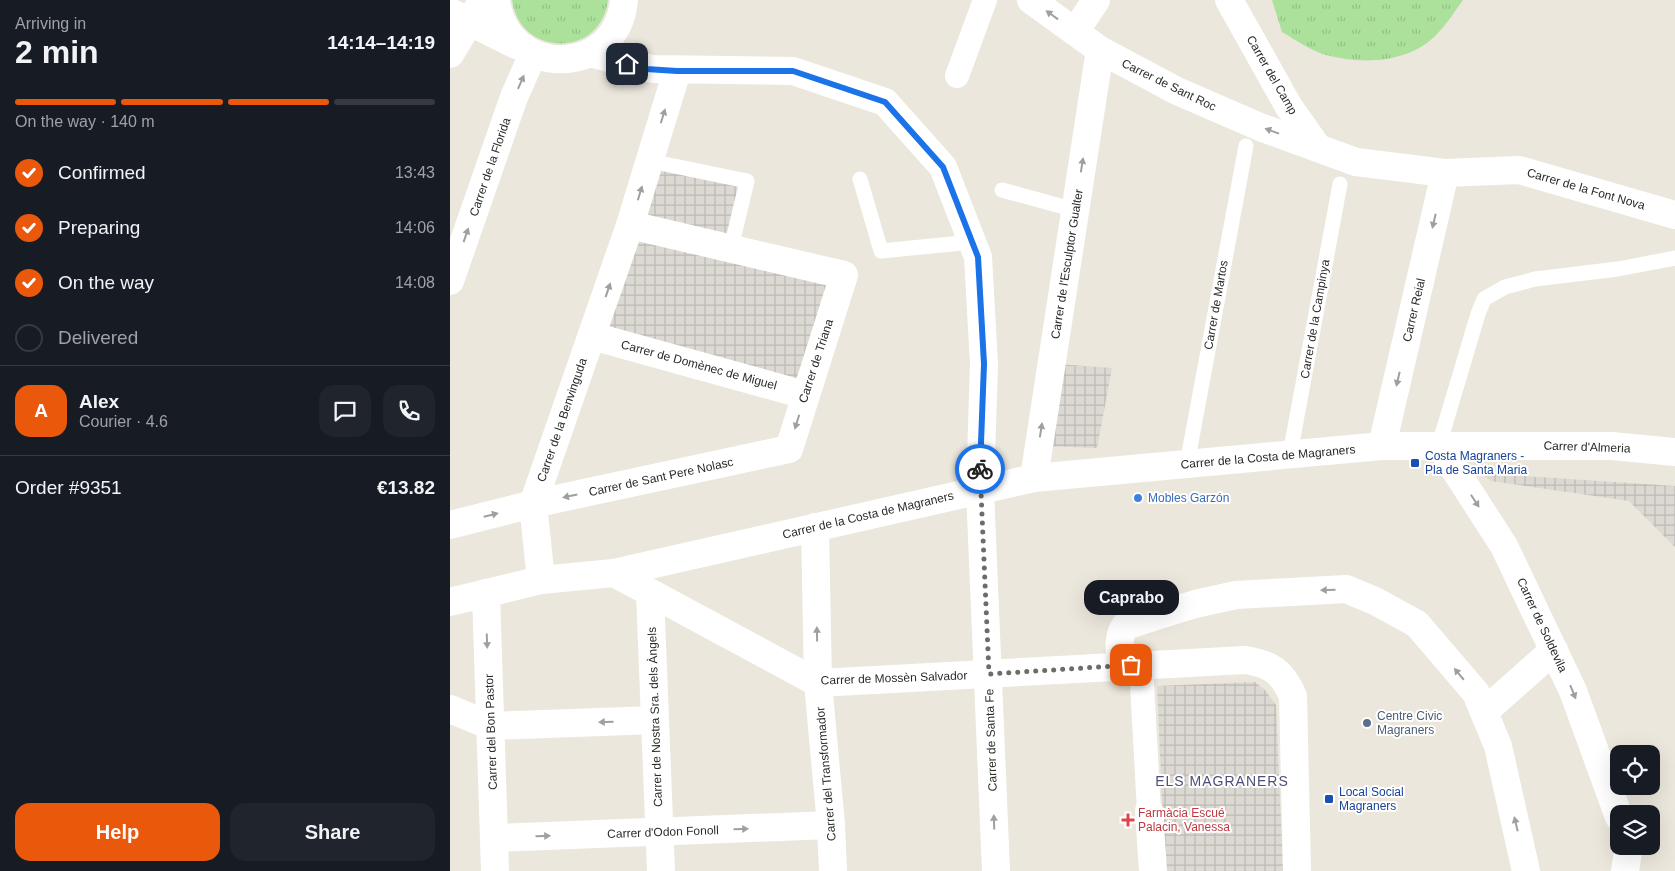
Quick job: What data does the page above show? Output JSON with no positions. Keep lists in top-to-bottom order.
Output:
{
  "streets": {
    "street": [
      "Carrer del Camp",
      "Carrer de Sant Roc",
      "Carrer de la Florida",
      "Carrer de la Font Nova",
      "Carrer de l'Esculptor Gualter",
      "Carrer Reial",
      "Carrer de Triana",
      "Carrer de Domènec de Miguel",
      "Carrer de la Benvinguda",
      "Carrer d'Almeria",
      "Carrer de la Costa de Magraners",
      "Carrer de Sant Pere Nolasc",
      "Carrer de Soldevila",
      "Carrer de Mossèn Salvador",
      "Carrer de Nostra Sra. dels Àngels",
      "Carrer del Bon Pastor",
      "Carrer de Santa Fe",
      "Carrer del Transformador",
      "Carrer d'Odon Fonoll"
    ],
    "lane": ["Carrer de Martos", "Carrer de la Campinya"]
  },
  "crossings": [
    ["Carrer del Camp", "Carrer de Sant Roc"],
    ["Carrer del Camp", "Carrer de la Font Nova"],
    ["Carrer de Sant Roc", "Carrer de la Font Nova"],
    ["Carrer de Sant Roc", "Carrer de l'Esculptor Gualter"],
    ["Carrer de la Font Nova", "Carrer Reial"],
    ["Carrer de l'Esculptor Gualter", "Carrer de la Costa de Magraners"],
    ["Carrer de Martos", "Carrer de la Costa de Magraners"],
    ["Carrer Reial", "Carrer de la Costa de Magraners"],
    ["Carrer de la Campinya", "Carrer de la Costa de Magraners"],
    ["Carrer de Triana", "Carrer de Domènec de Miguel"],
    ["Carrer de Triana", "Carrer de Sant Pere Nolasc"],
    ["Carrer de Domènec de Miguel", "Carrer de la Benvinguda"],
    ["Carrer de la Benvinguda", "Carrer de Sant Pere Nolasc"],
    ["Carrer de la Benvinguda", "Carrer de Santa Fe"],
    ["Carrer d'Almeria", "Carrer de la Costa de Magraners"],
    ["Carrer d'Almeria", "Carrer de Soldevila"],
    ["Carrer de la Costa de Magraners", "Carrer de Soldevila"],
    ["Carrer de la Costa de Magraners", "Carrer de Mossèn Salvador"],
    ["Carrer de la Costa de Magraners", "Carrer del Bon Pastor"],
    ["Carrer de la Costa de Magraners", "Carrer de Santa Fe"],
    ["Carrer de la Costa de Magraners", "Carrer del Transformador"],
    ["Carrer de Mossèn Salvador", "Carrer de Nostra Sra. dels Àngels"],
    ["Carrer de Mossèn Salvador", "Carrer de Santa Fe"],
    ["Carrer de Mossèn Salvador", "Carrer del Transformador"],
    ["Carrer de Nostra Sra. dels Àngels", "Carrer d'Odon Fonoll"],
    ["Carrer del Bon Pastor", "Carrer d'Odon Fonoll"],
    ["Carrer del Transformador", "Carrer d'Odon Fonoll"]
  ],
  "one_way": [
    "Carrer de Sant Roc",
    "Carrer de la Florida",
    "Carrer de l'Esculptor Gualter",
    "Carrer Reial",
    "Carrer de la Benvinguda",
    "Carrer del Bon Pastor",
    "Carrer del Transformador"
  ],
  "districts": ["ELS MAGRANERS"],
  "places": {
    "transit": ["Costa Magraners - Pla de Santa Maria", "Local Social Magraners"],
    "other": ["Mobles Garzón", "Caprabo", "Centre Civic Magraners"],
    "health": ["Farmàcia Escué Palacin, Vanessa"]
  },
  "page": {
    "heading": ["2 min", "Arriving in", "14:14–14:19"],
    "panel": [
      "Alex",
      "Courier · 4.6",
      "Order #9351",
      "€13.82"
    ],
    "bar": "On the way · 140 m",
    "list": [
      ["Confirmed", "13:43"],
      ["Preparing", "14:06"],
      ["On the way", "14:08"],
      "Delivered"
    ],
    "round": "A",
    "bubble": "Caprabo",
    "buttons": ["Help", "Share"]
  }
}
